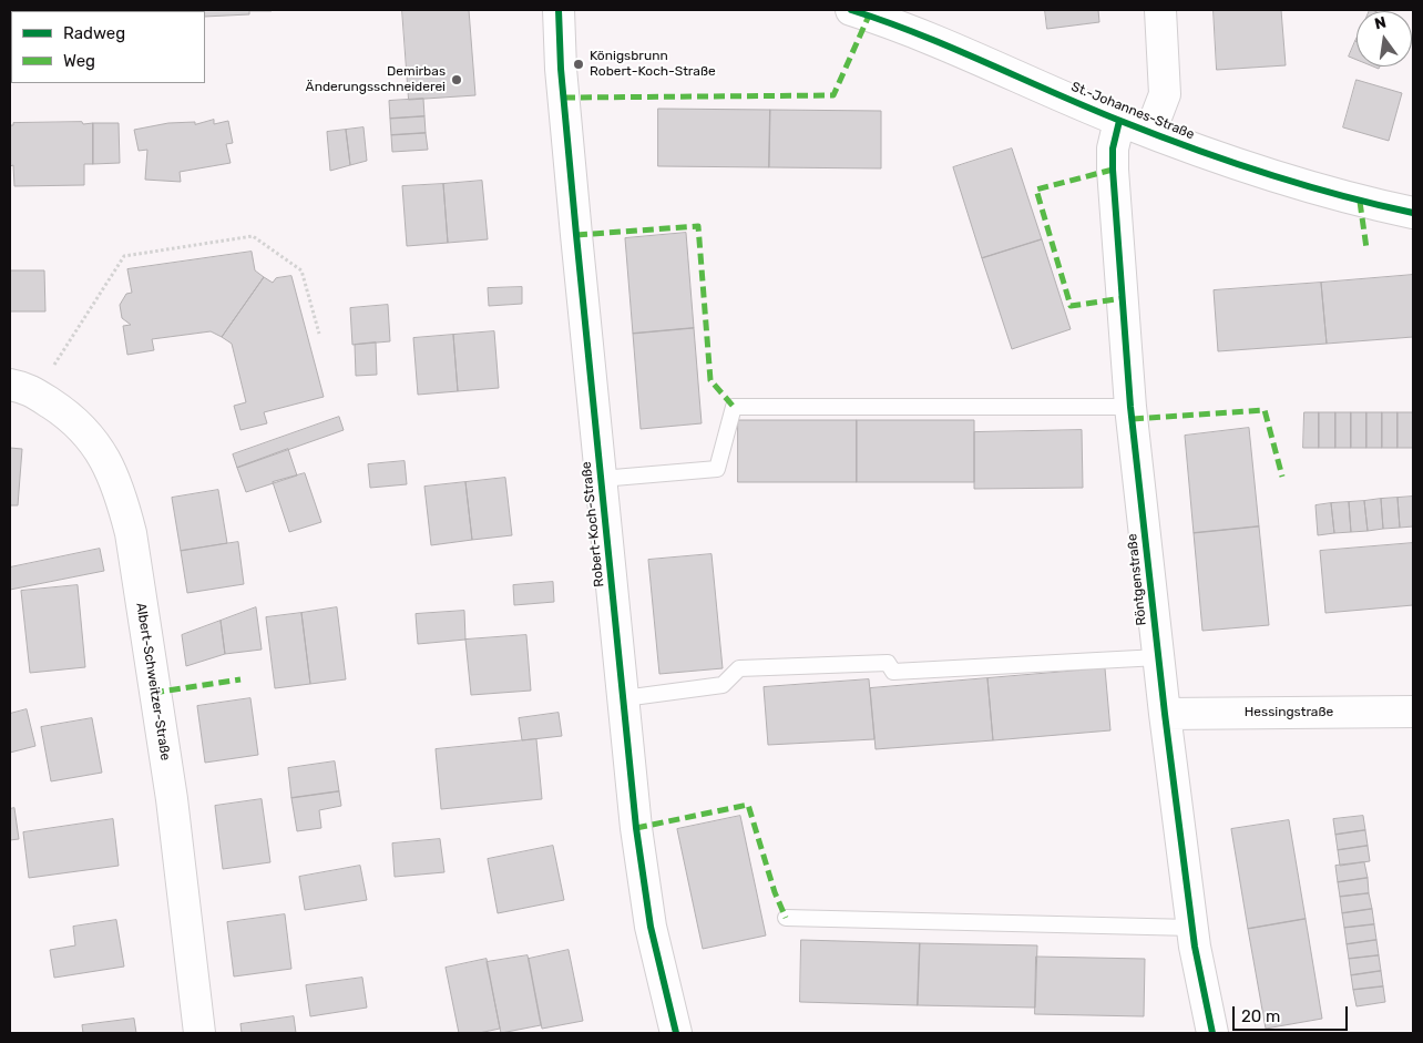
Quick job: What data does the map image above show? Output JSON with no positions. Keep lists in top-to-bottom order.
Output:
{
  "streets": {
    "street": [
      "St.-Johannes-Straße",
      "Robert-Koch-Straße",
      "Röntgenstraße",
      "Albert-Schweitzer-Straße",
      "Hessingstraße"
    ]
  },
  "crossings": [
    ["St.-Johannes-Straße", "Röntgenstraße"],
    ["Röntgenstraße", "Hessingstraße"]
  ],
  "places": ["Königsbrunn Robert-Koch-Straße", "Demirbas Änderungsschneiderei"],
  "legend": ["Radweg", "Weg"],
  "scale_bar": "20 m",
  "north": "top"
}
